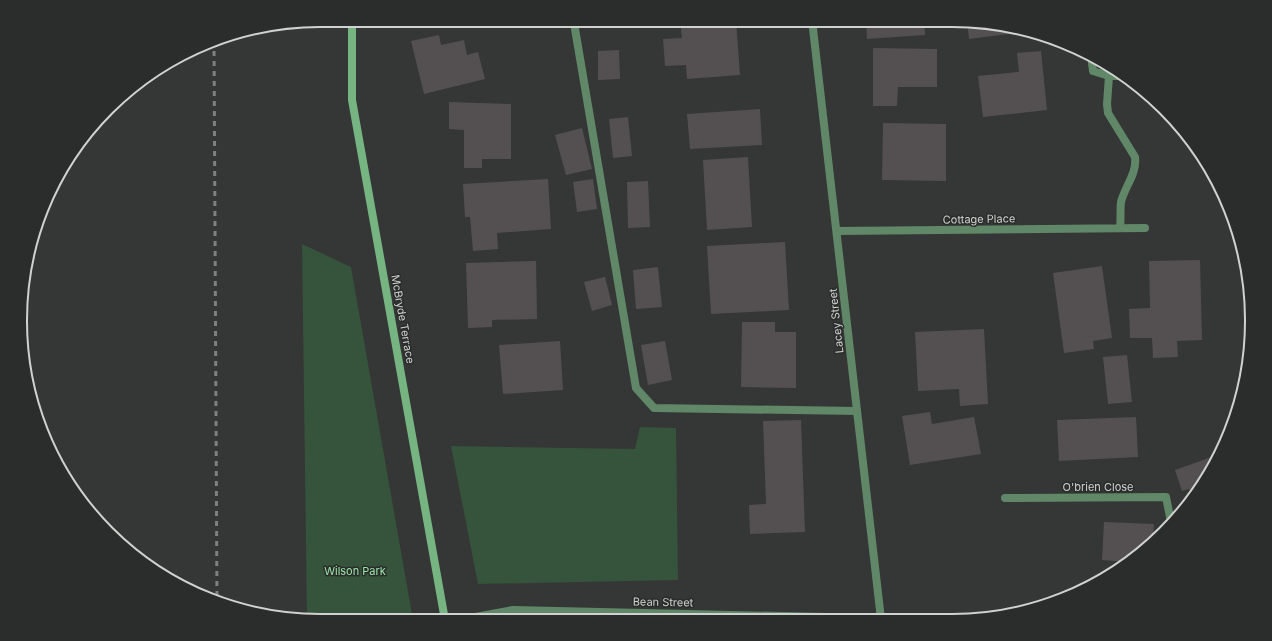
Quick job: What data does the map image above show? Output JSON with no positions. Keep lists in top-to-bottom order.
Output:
{
  "streets": {
    "main road": ["McBryde Terrace"],
    "street": [
      "Cottage Place",
      "Lacey Street",
      "O'brien Close",
      "Bean Street"
    ]
  },
  "crossings": [
    ["Cottage Place", "Lacey Street"]
  ],
  "parks": ["Wilson Park"]
}
